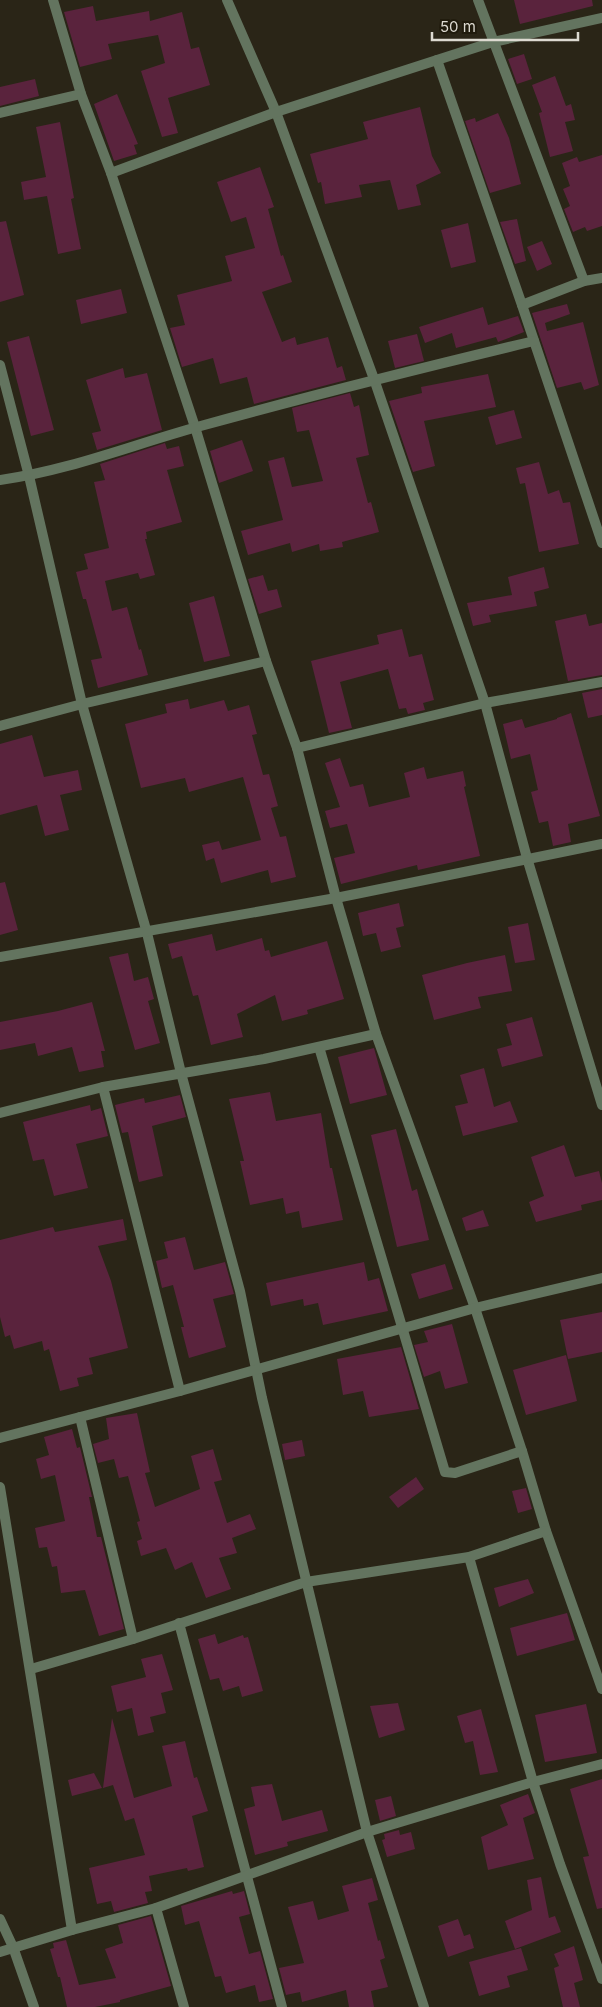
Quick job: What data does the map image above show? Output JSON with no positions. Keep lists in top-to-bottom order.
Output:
{
  "scale_bar": "50 m"
}
